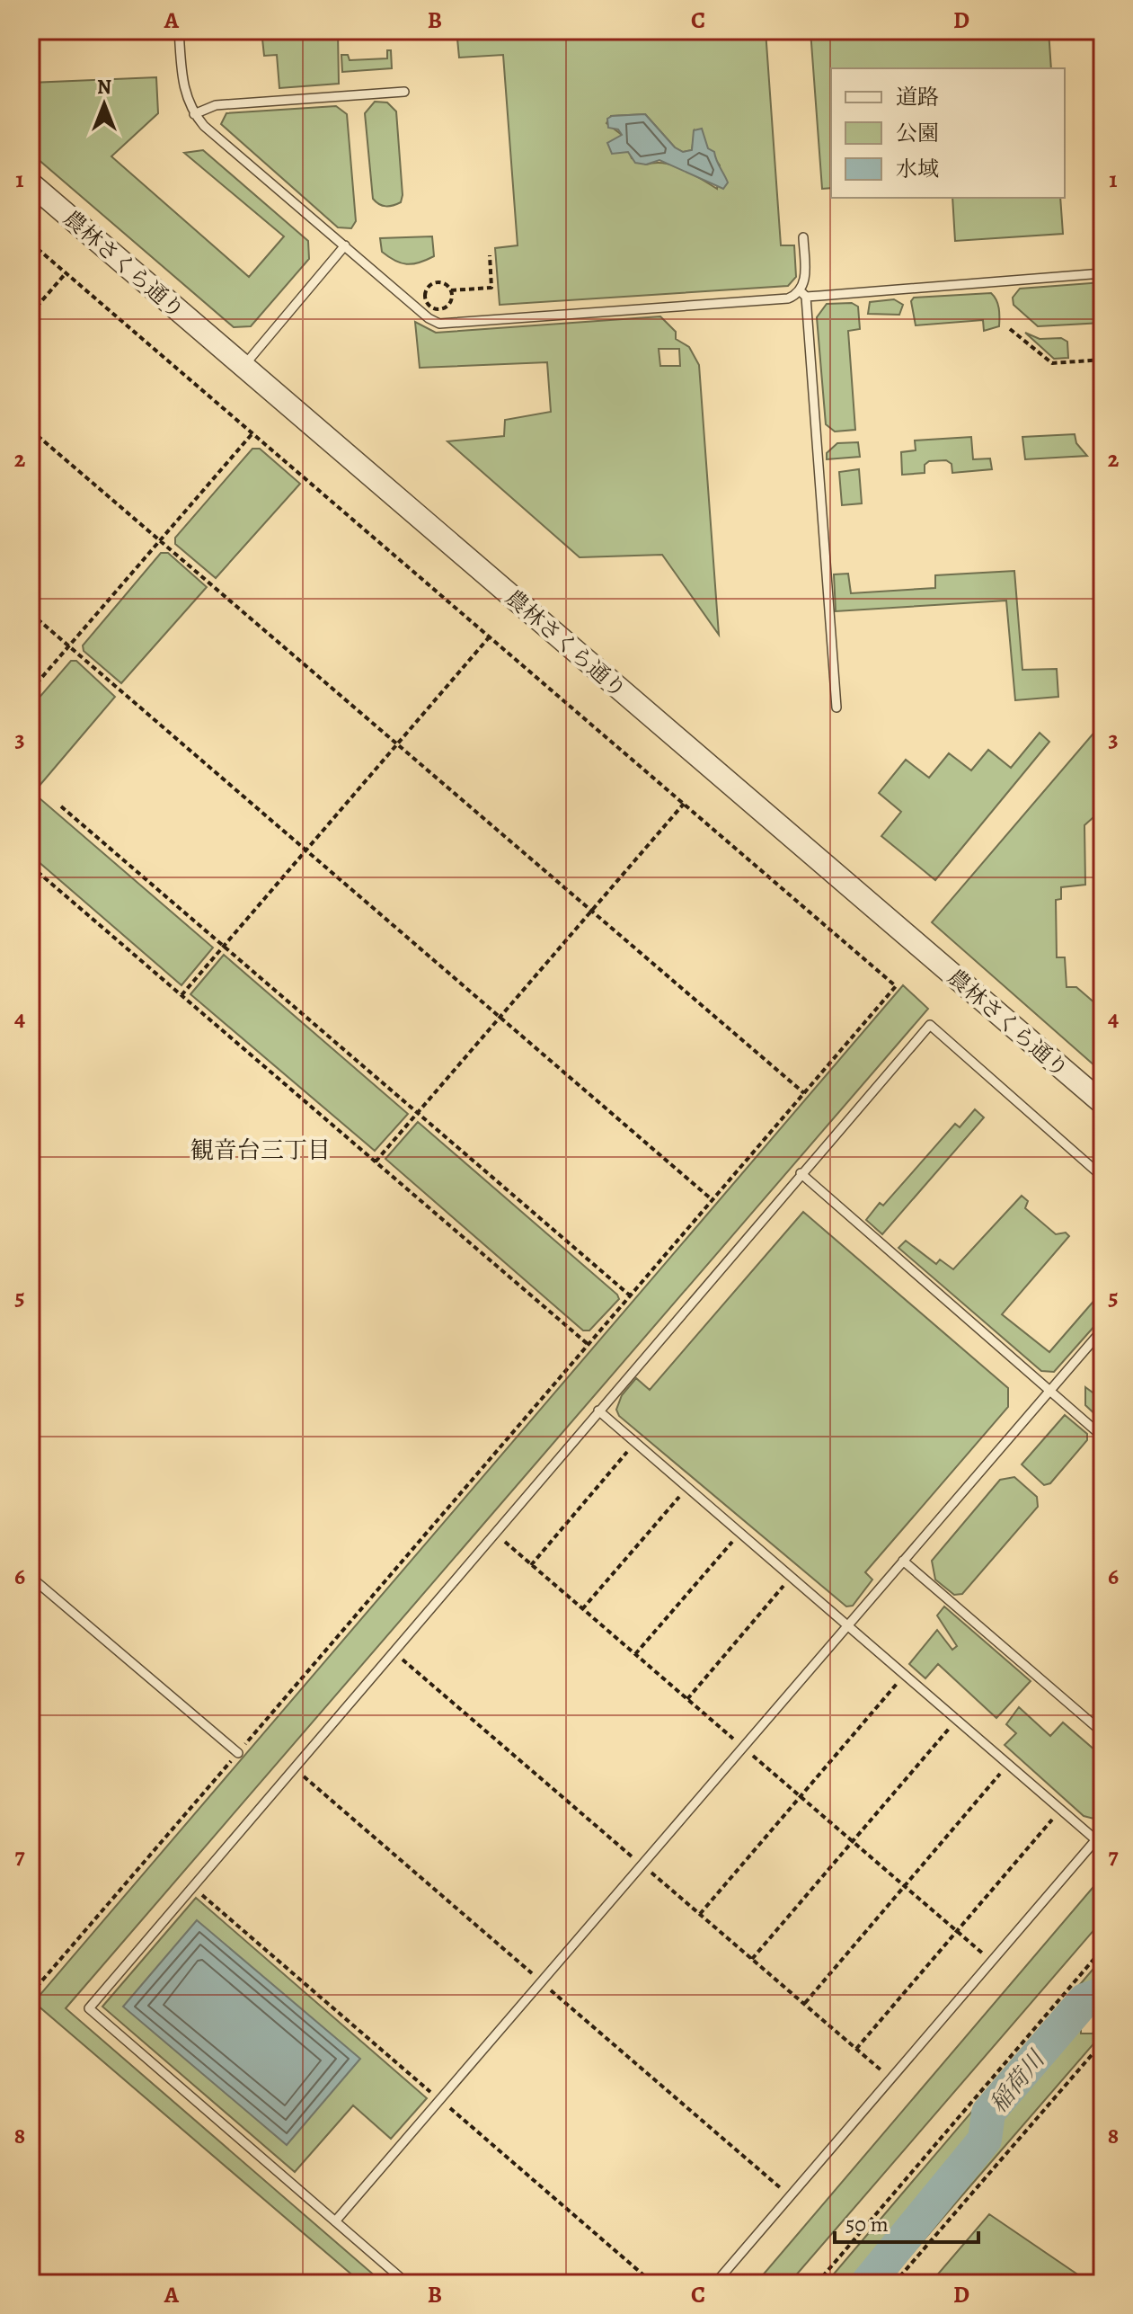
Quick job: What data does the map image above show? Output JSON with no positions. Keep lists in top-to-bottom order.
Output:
{
  "streets": {
    "street": ["農林さくら通り"]
  },
  "districts": ["観音台三丁目"],
  "water": ["稲荷川"],
  "legend": ["道路", "公園", "水域"],
  "scale_bar": "50 m",
  "north": "top",
  "grid": {
    "columns": [
      "A",
      "B",
      "C",
      "D"
    ],
    "rows": [
      "1",
      "2",
      "3",
      "4",
      "5",
      "6",
      "7",
      "8"
    ]
  }
}
